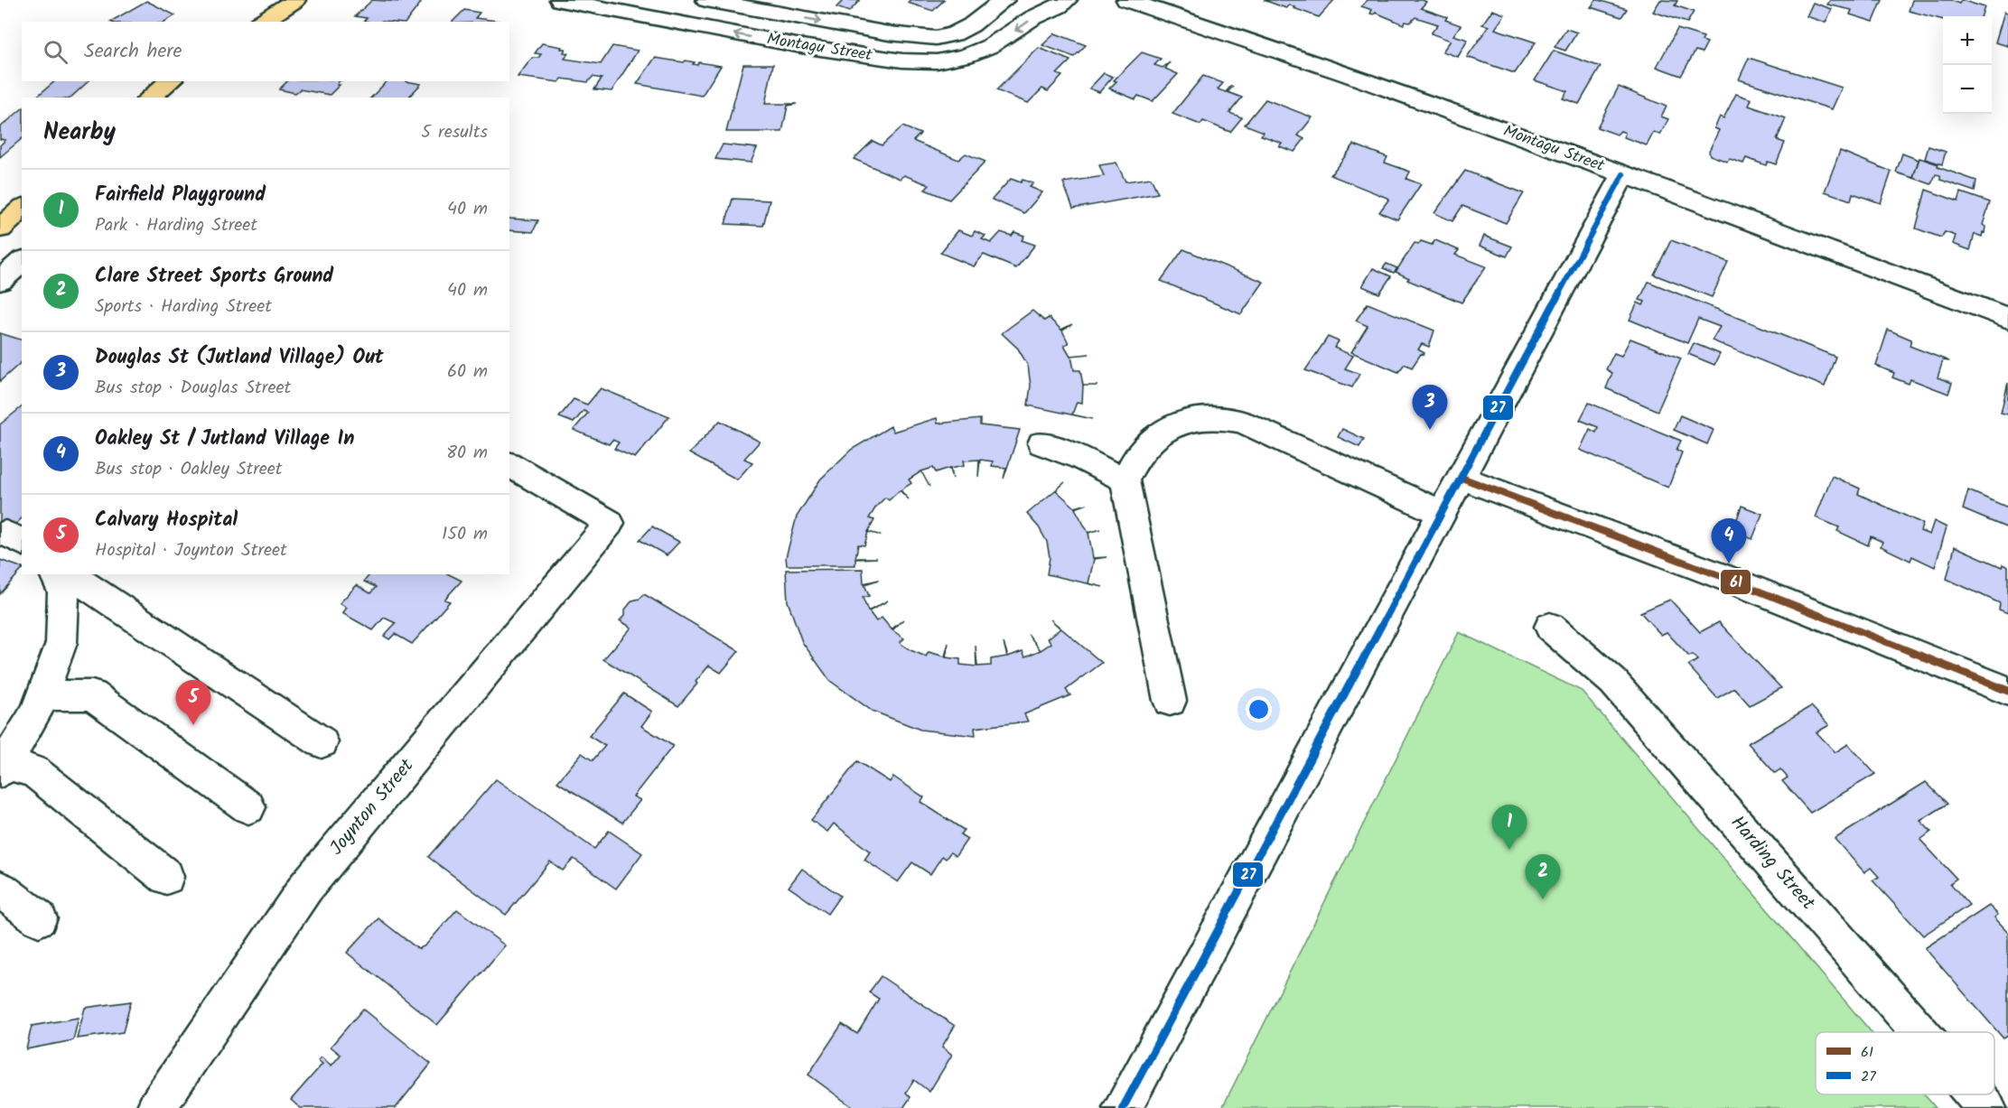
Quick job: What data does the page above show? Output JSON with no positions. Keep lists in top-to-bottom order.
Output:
{
  "streets": {
    "street": ["Montagu Street", "Joynton Street", "Harding Street"]
  },
  "lines": ["transit line 27", "transit line 61"],
  "legend": ["61", "27"],
  "page": {
    "map_buttons": ["+", "−"],
    "search": "Search here",
    "heading": ["Nearby", "5 results"],
    "list": [
      {
        "mark": "1",
        "name": "Fairfield Playground",
        "note": "Park · Harding Street",
        "value": "40 m"
      },
      {
        "mark": "2",
        "name": "Clare Street Sports Ground",
        "note": "Sports · Harding Street",
        "value": "40 m"
      },
      {
        "mark": "3",
        "name": "Douglas St (Jutland Village) Out",
        "note": "Bus stop · Douglas Street",
        "value": "60 m"
      },
      {
        "mark": "4",
        "name": "Oakley St / Jutland Village In",
        "note": "Bus stop · Oakley Street",
        "value": "80 m"
      },
      {
        "mark": "5",
        "name": "Calvary Hospital",
        "note": "Hospital · Joynton Street",
        "value": "150 m"
      }
    ],
    "pins": [
      "3",
      "4",
      "5",
      "1",
      "2"
    ]
  }
}
